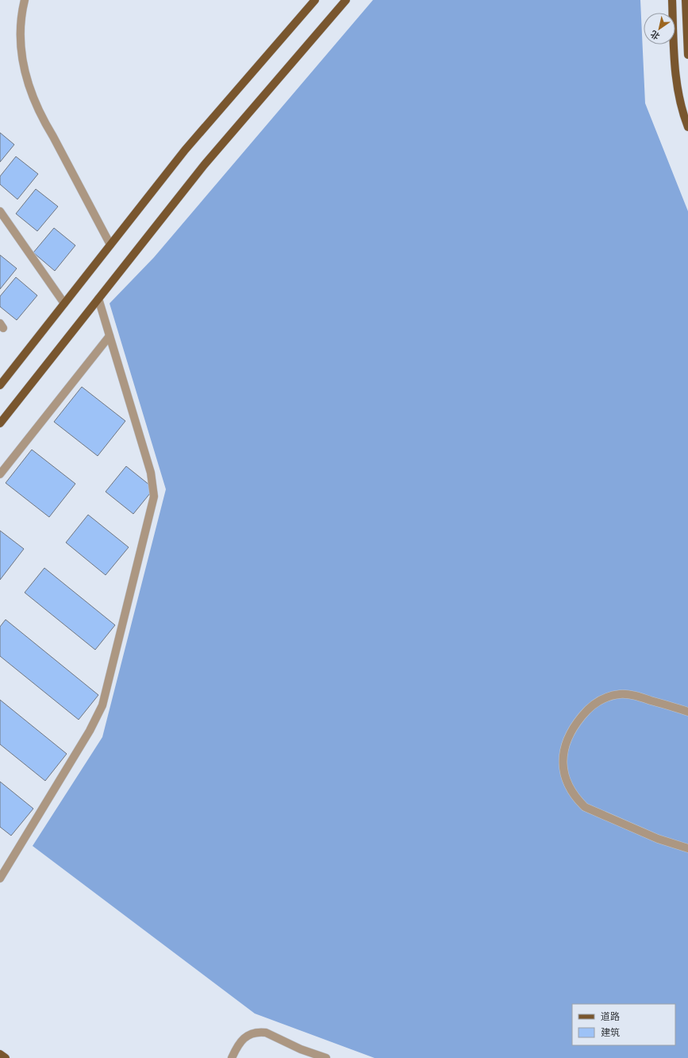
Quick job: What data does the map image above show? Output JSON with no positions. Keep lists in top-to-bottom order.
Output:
{
  "legend": ["道路", "建筑"],
  "north": "bottom left"
}
